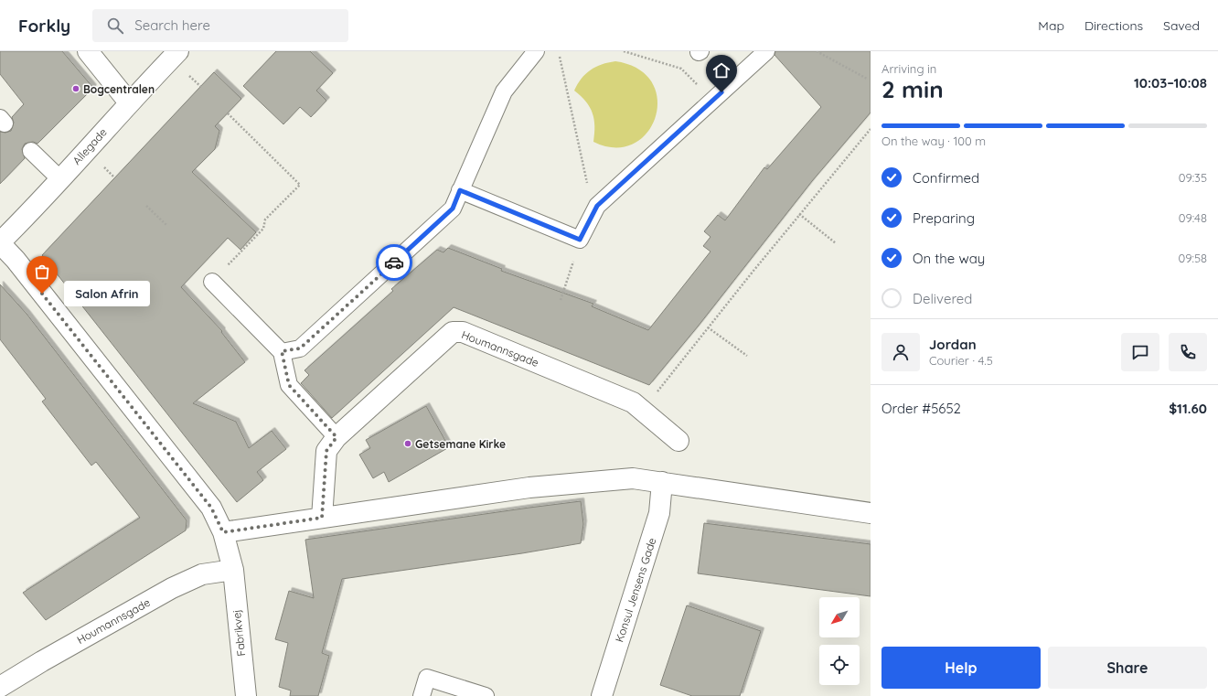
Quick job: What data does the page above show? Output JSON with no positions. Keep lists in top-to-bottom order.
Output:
{
  "streets": {
    "street": [
      "Allegade",
      "Houmannsgade",
      "Konsul Jensens Gade",
      "Fabrikvej"
    ]
  },
  "crossings": [
    ["Allegade", "Fabrikvej"],
    ["Houmannsgade", "Fabrikvej"]
  ],
  "places": ["Bogcentralen", "Salon Afrin", "Getsemane Kirke"],
  "north": "bottom left",
  "page": {
    "header": "Forkly",
    "search": "Search here",
    "nav": ["Map", "Directions", "Saved"],
    "heading": ["2 min", "Arriving in", "10:03–10:08"],
    "panel": [
      "Jordan",
      "Courier · 4.5",
      "Order #5652",
      "$11.60"
    ],
    "bar": "On the way · 100 m",
    "list": [
      ["Confirmed", "09:35"],
      ["Preparing", "09:48"],
      ["On the way", "09:58"],
      "Delivered"
    ],
    "bubble": "Salon Afrin",
    "buttons": ["Help", "Share"]
  }
}
